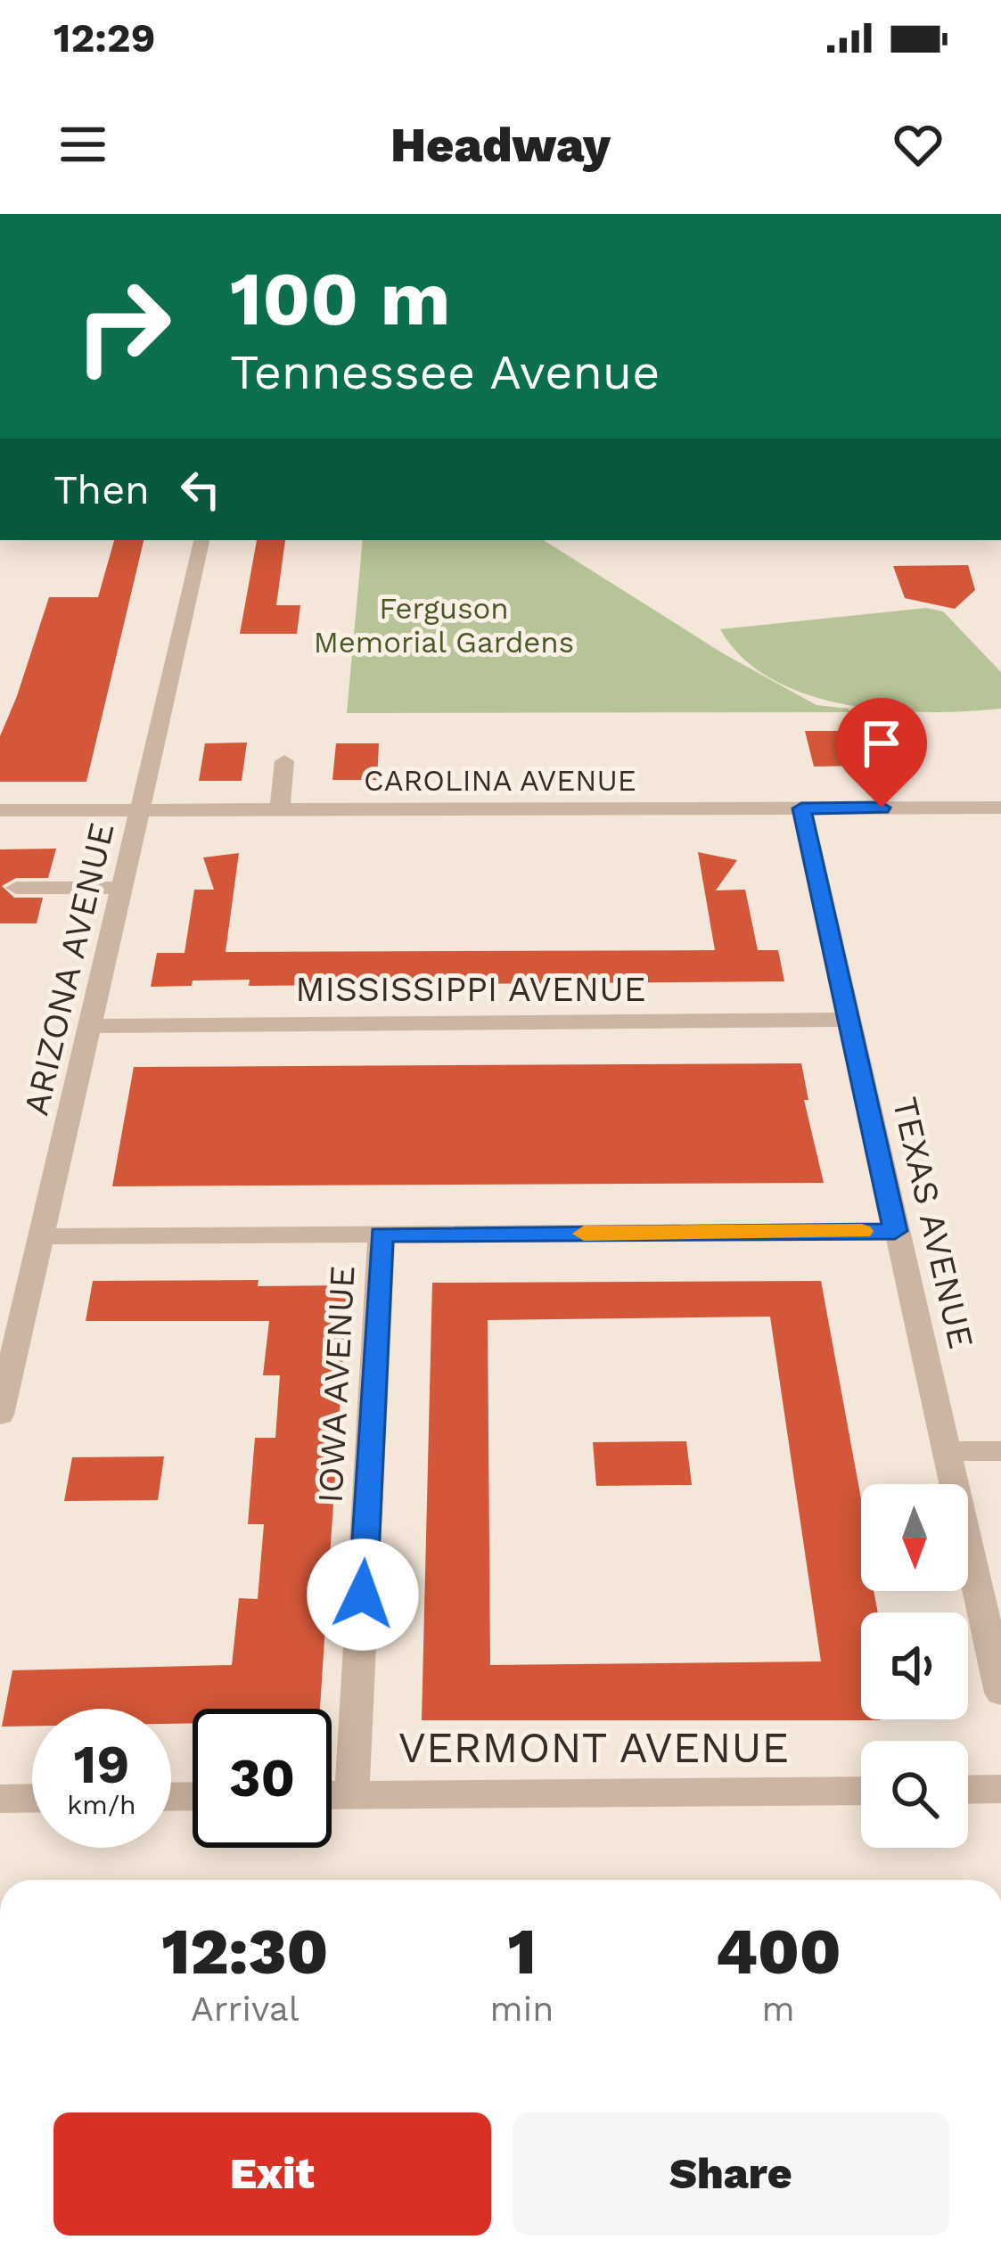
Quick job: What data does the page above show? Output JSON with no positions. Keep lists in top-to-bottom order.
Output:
{
  "streets": {
    "street": [
      "CAROLINA AVENUE",
      "ARIZONA AVENUE",
      "MISSISSIPPI AVENUE",
      "TEXAS AVENUE",
      "IOWA AVENUE",
      "VERMONT AVENUE"
    ]
  },
  "crossings": [
    ["CAROLINA AVENUE", "ARIZONA AVENUE"],
    ["CAROLINA AVENUE", "TEXAS AVENUE"],
    ["ARIZONA AVENUE", "MISSISSIPPI AVENUE"],
    ["MISSISSIPPI AVENUE", "TEXAS AVENUE"],
    ["IOWA AVENUE", "VERMONT AVENUE"]
  ],
  "parks": ["Ferguson Memorial Gardens"],
  "north": "bottom",
  "page": {
    "status": "12:29",
    "header": "Headway",
    "turn": ["100 m", "Tennessee Avenue"],
    "then": "Then",
    "speed": "19 km/h",
    "limit": "30",
    "eta": [
      "12:30",
      "Arrival",
      "1",
      "min",
      "400",
      "m"
    ],
    "buttons": ["Exit", "Share"]
  }
}
